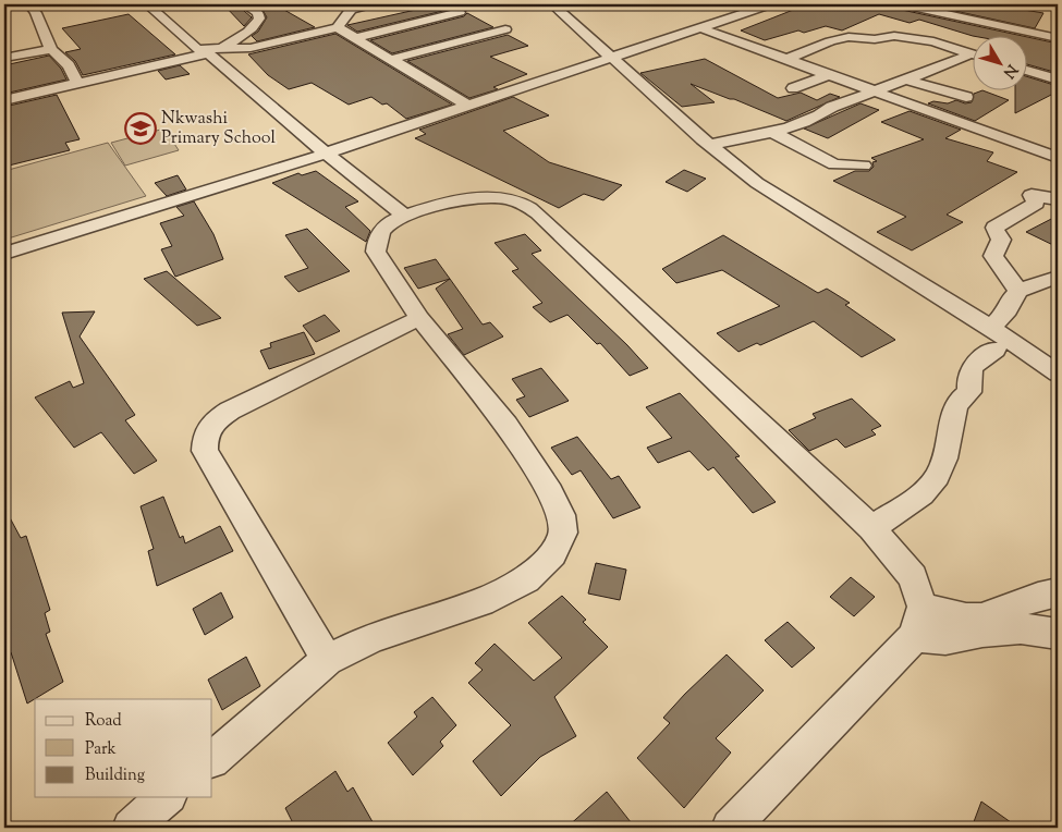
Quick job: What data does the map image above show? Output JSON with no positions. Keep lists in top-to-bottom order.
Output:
{
  "places": {
    "school or university": ["Nkwashi Primary School"]
  },
  "legend": ["Road", "Park", "Building"],
  "north": "bottom right"
}
